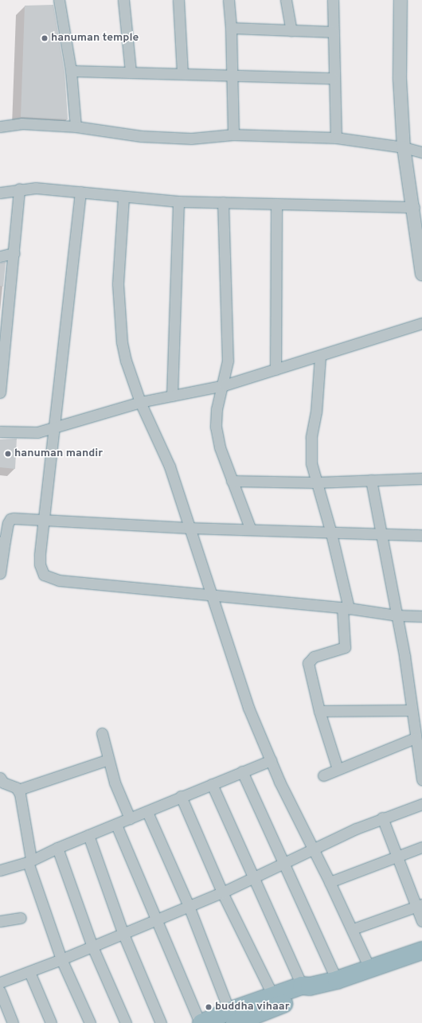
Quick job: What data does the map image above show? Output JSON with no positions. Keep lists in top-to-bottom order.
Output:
{
  "places": ["hanuman temple", "hanuman mandir", "buddha vihaar"]
}
